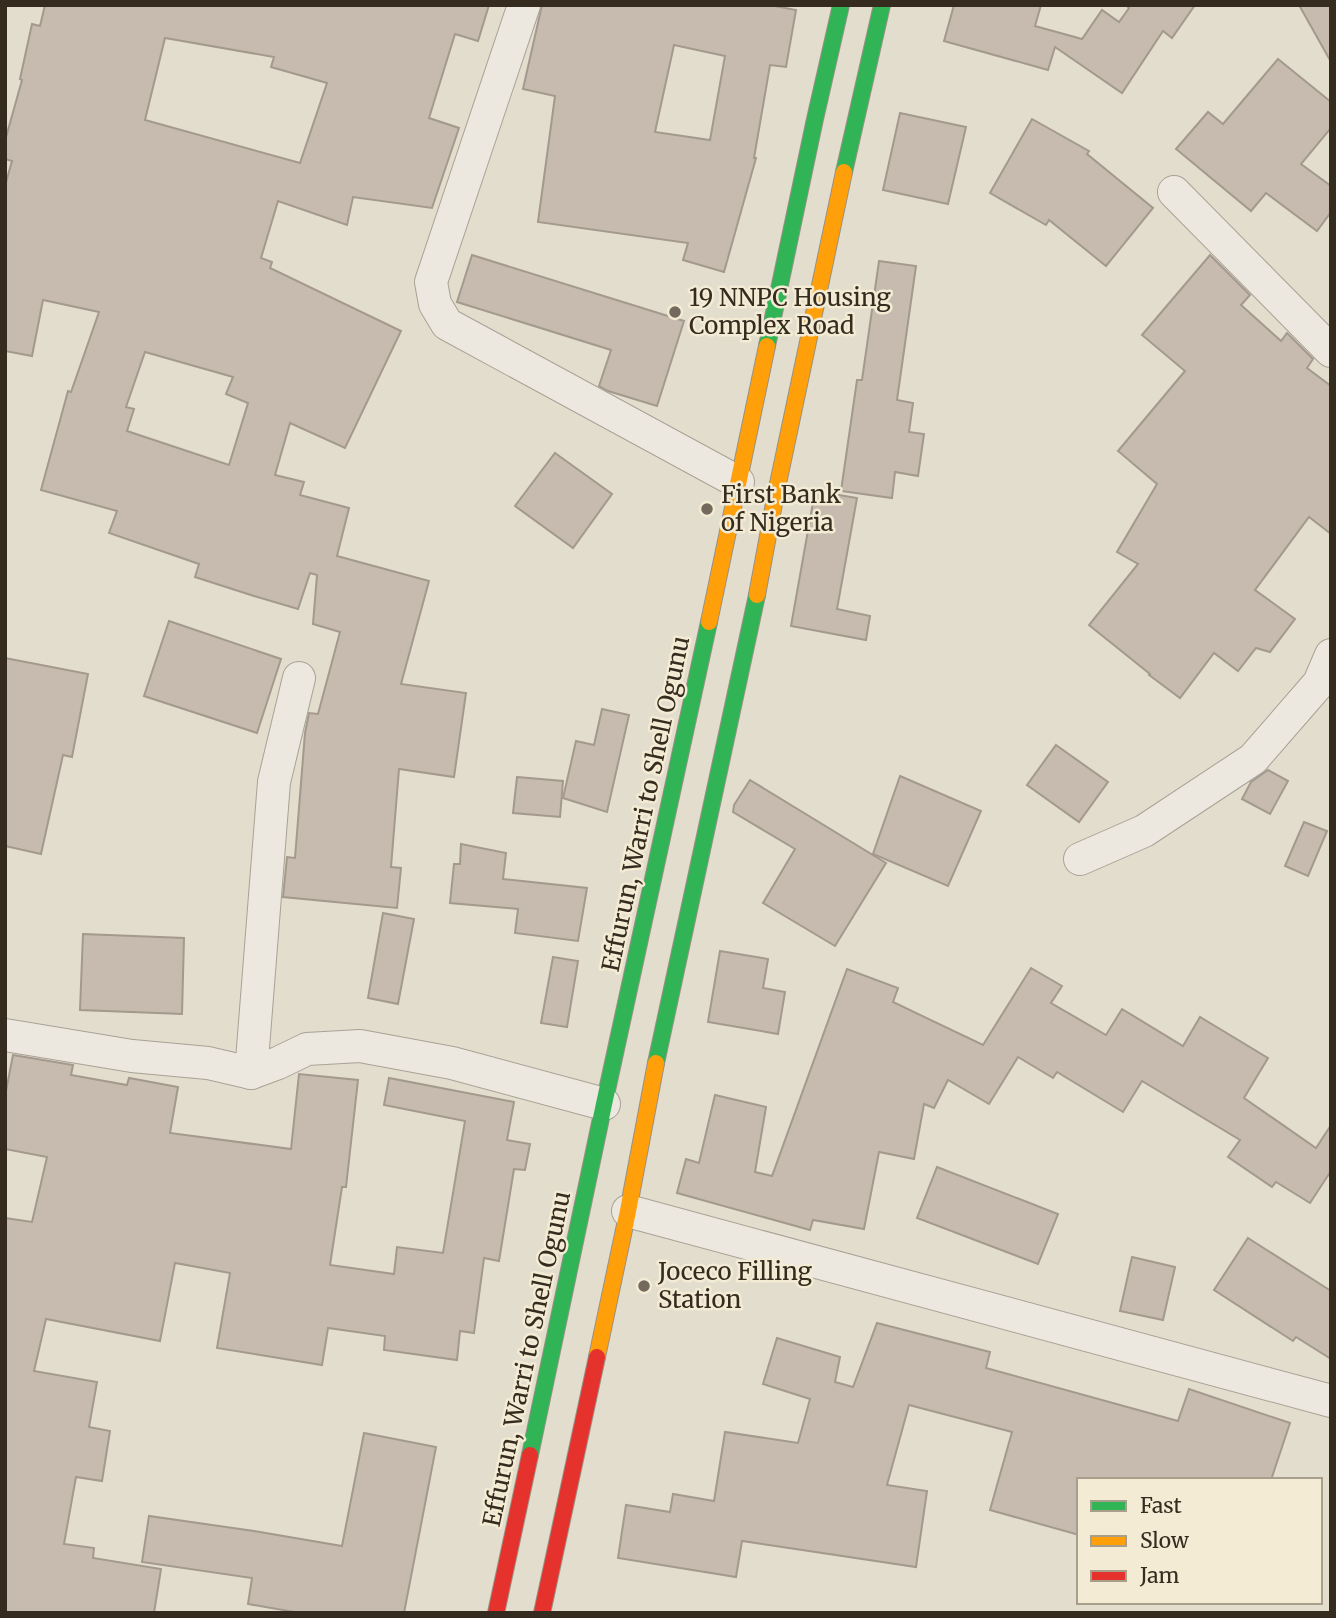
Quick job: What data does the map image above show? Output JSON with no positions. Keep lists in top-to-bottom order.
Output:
{
  "streets": {
    "street": ["Effurun, Warri to Shell Ogunu"]
  },
  "places": ["19 NNPC Housing Complex Road", "First Bank of Nigeria", "Joceco Filling Station"],
  "legend": ["Fast", "Slow", "Jam"]
}
